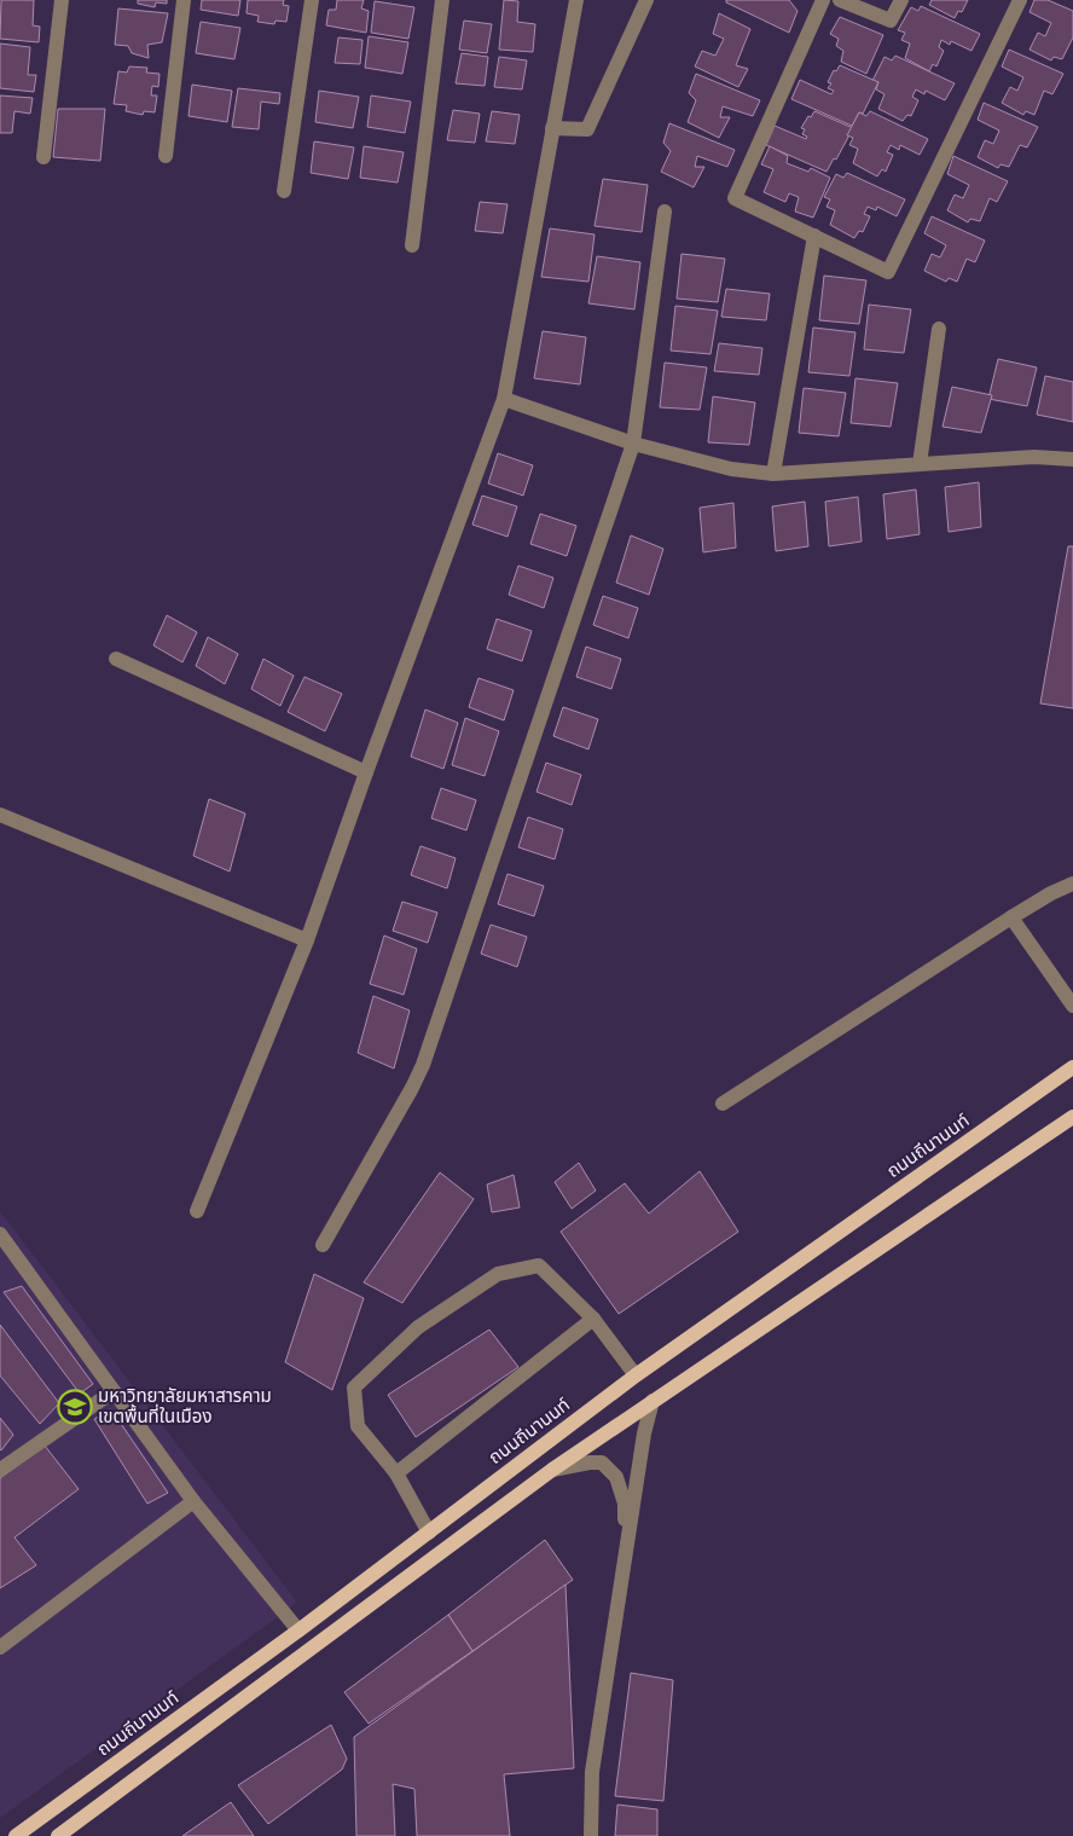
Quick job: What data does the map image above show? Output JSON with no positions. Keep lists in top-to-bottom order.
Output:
{
  "streets": {
    "main road": ["ถนนถีนานนท์"]
  },
  "places": {
    "school or university": ["มหาวิทยาลัยมหาสารคาม เขตพื้นที่ในเมือง"]
  }
}
